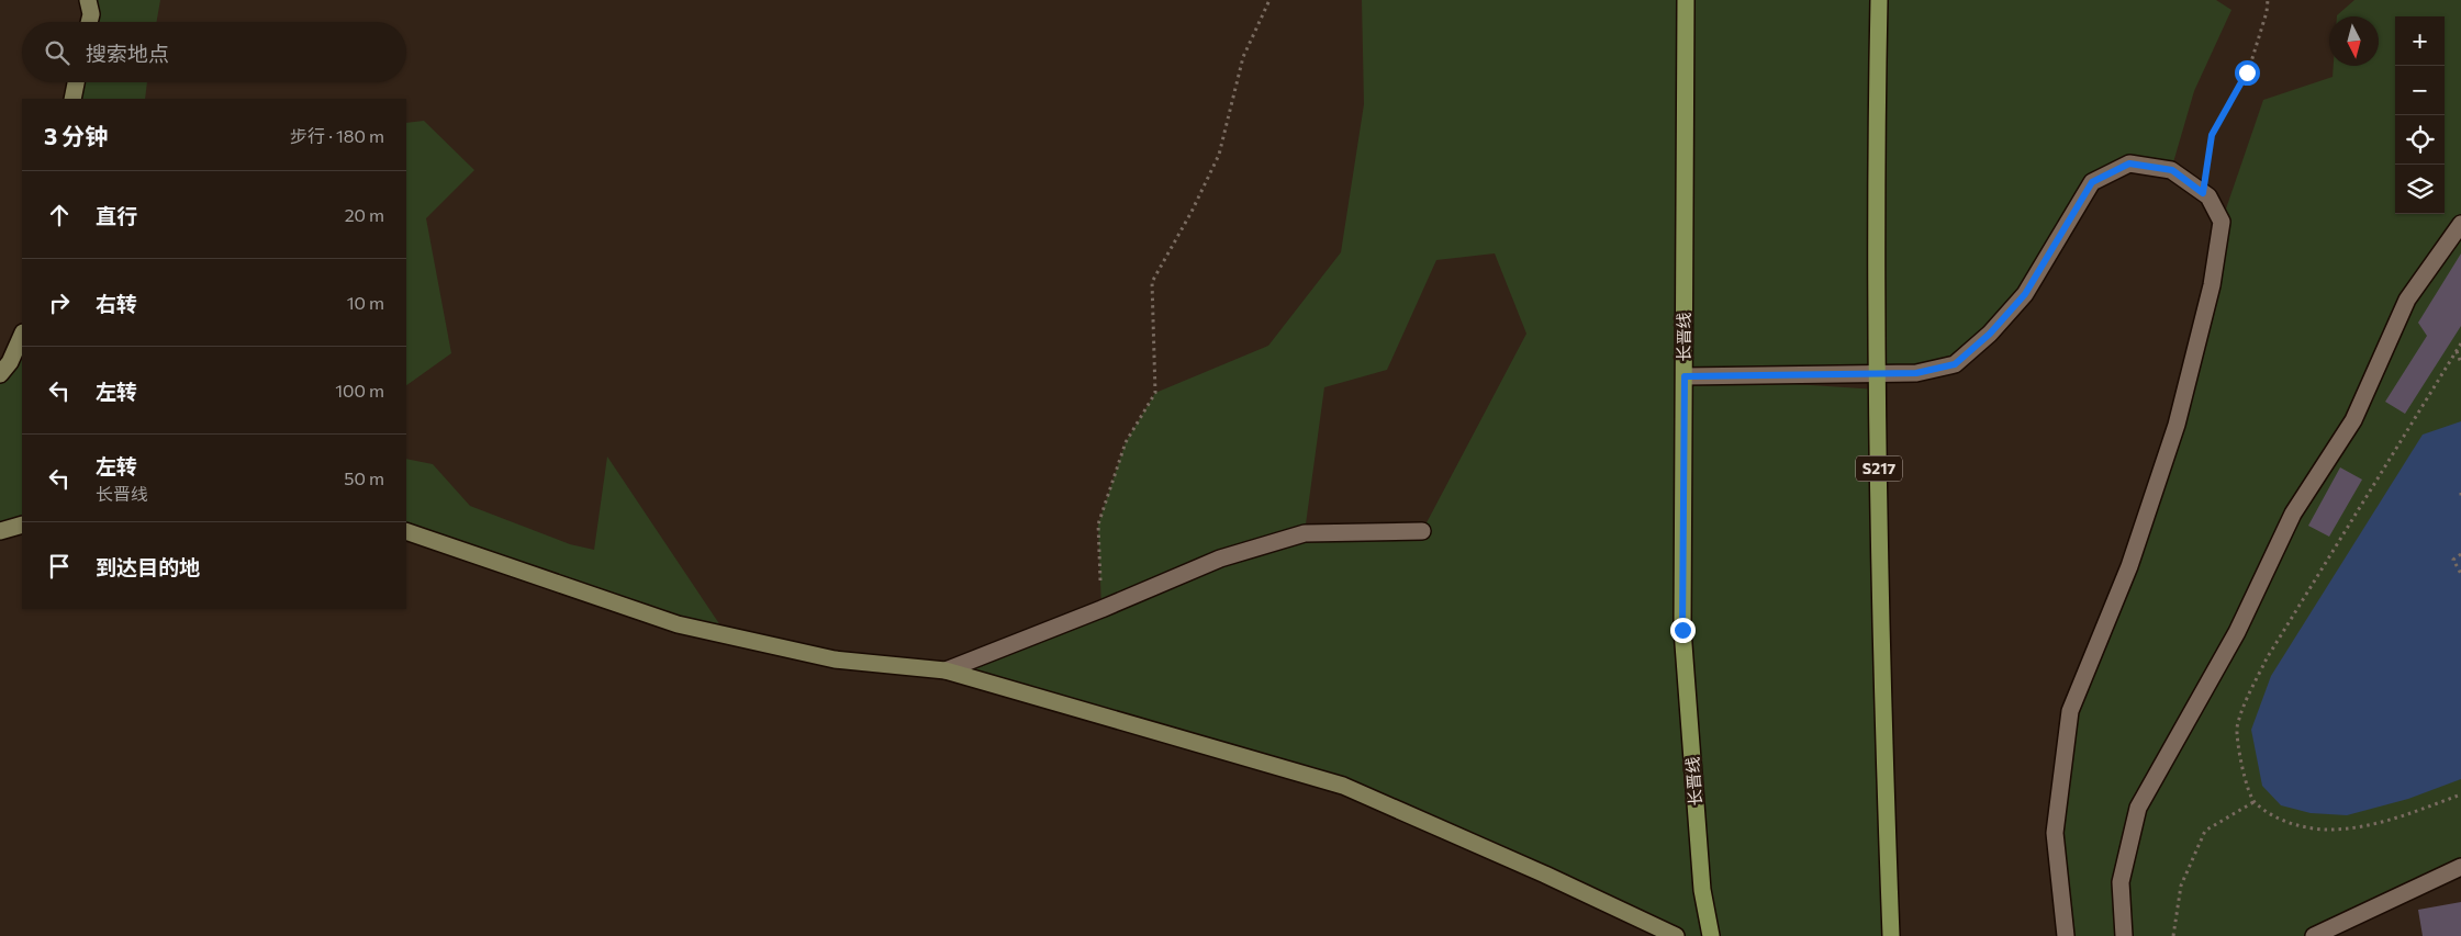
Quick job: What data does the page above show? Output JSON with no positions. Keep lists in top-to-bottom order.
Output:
{
  "streets": {
    "main road": ["长晋线", "S217"]
  },
  "north": "bottom",
  "page": {
    "map_buttons": ["+", "−"],
    "search": "搜索地点",
    "heading": ["3 分钟", "步行 · 180 m"],
    "list": [
      ["直行", "20 m"],
      ["右转", "10 m"],
      ["左转", "100 m"],
      ["左转", "长晋线", "50 m"],
      "到达目的地"
    ]
  }
}
